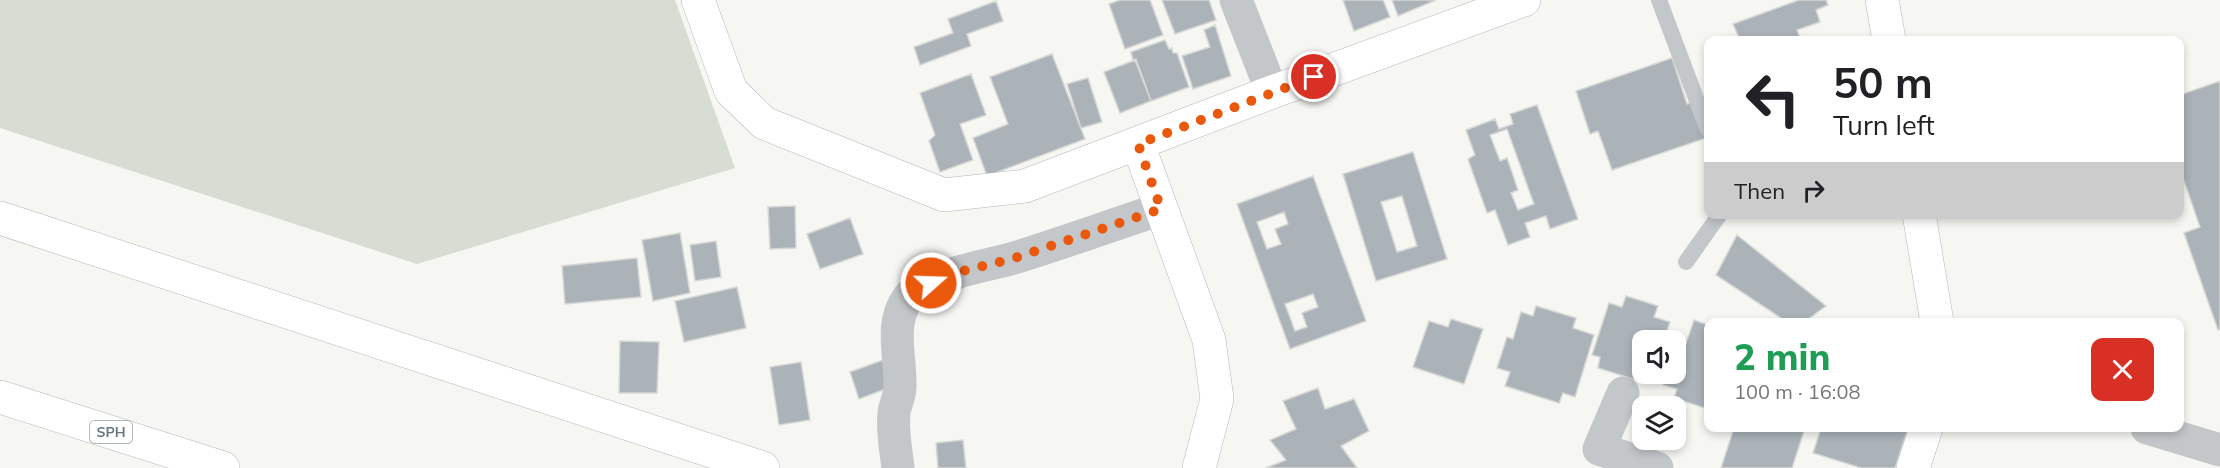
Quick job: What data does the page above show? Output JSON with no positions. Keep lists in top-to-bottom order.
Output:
{
  "streets": {
    "main road": ["SPH"]
  },
  "page": {
    "turn": ["50 m", "Turn left"],
    "then": "Then",
    "heading": ["2 min", "100 m · 16:08"]
  }
}
